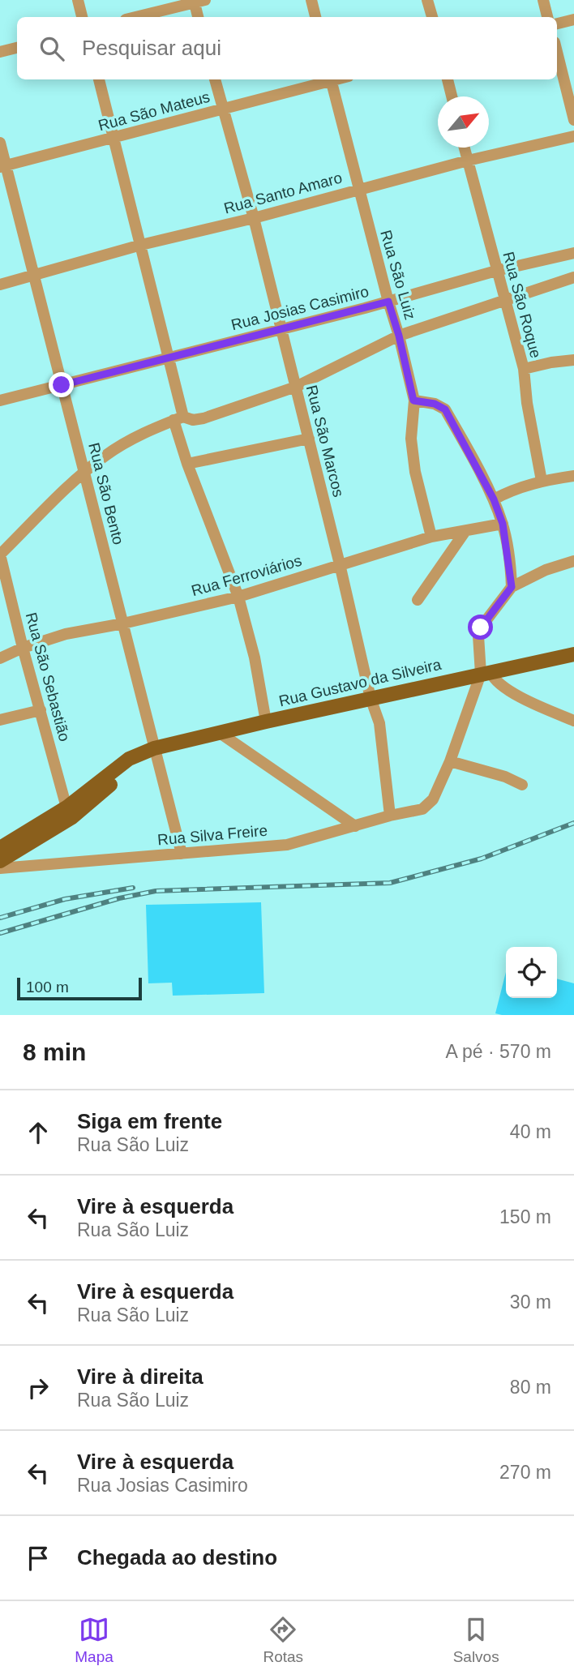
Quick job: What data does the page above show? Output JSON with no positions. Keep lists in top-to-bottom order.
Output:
{
  "streets": {
    "main road": ["Rua Gustavo da Silveira"],
    "street": [
      "Rua São Mateus",
      "Rua Santo Amaro",
      "Rua São Luiz",
      "Rua São Roque",
      "Rua Josias Casimiro",
      "Rua São Marcos",
      "Rua São Bento",
      "Rua Ferroviários",
      "Rua São Sebastião",
      "Rua Silva Freire"
    ]
  },
  "crossings": [
    ["Rua São Mateus", "Rua São Marcos"],
    ["Rua São Mateus", "Rua São Bento"],
    ["Rua Santo Amaro", "Rua São Luiz"],
    ["Rua Santo Amaro", "Rua São Roque"],
    ["Rua Santo Amaro", "Rua São Marcos"],
    ["Rua Santo Amaro", "Rua São Bento"],
    ["Rua São Luiz", "Rua Josias Casimiro"],
    ["Rua São Luiz", "Rua Ferroviários"],
    ["Rua São Roque", "Rua Josias Casimiro"],
    ["Rua Josias Casimiro", "Rua São Marcos"],
    ["Rua Josias Casimiro", "Rua São Bento"],
    ["Rua São Marcos", "Rua Ferroviários"],
    ["Rua São Marcos", "Rua Gustavo da Silveira"],
    ["Rua São Marcos", "Rua Silva Freire"],
    ["Rua São Bento", "Rua Ferroviários"],
    ["Rua São Bento", "Rua Gustavo da Silveira"],
    ["Rua São Bento", "Rua Silva Freire"],
    ["Rua Ferroviários", "Rua São Sebastião"],
    ["Rua São Sebastião", "Rua Gustavo da Silveira"]
  ],
  "scale_bar": "100 m",
  "north": "top right",
  "page": {
    "search": "Pesquisar aqui",
    "scale": "100 m",
    "heading": ["8 min", "A pé · 570 m"],
    "list": [
      ["Siga em frente", "Rua São Luiz", "40 m"],
      ["Vire à esquerda", "Rua São Luiz", "150 m"],
      ["Vire à esquerda", "Rua São Luiz", "30 m"],
      ["Vire à direita", "Rua São Luiz", "80 m"],
      ["Vire à esquerda", "Rua Josias Casimiro", "270 m"],
      "Chegada ao destino"
    ],
    "nav": ["Mapa", "Rotas", "Salvos"]
  }
}
